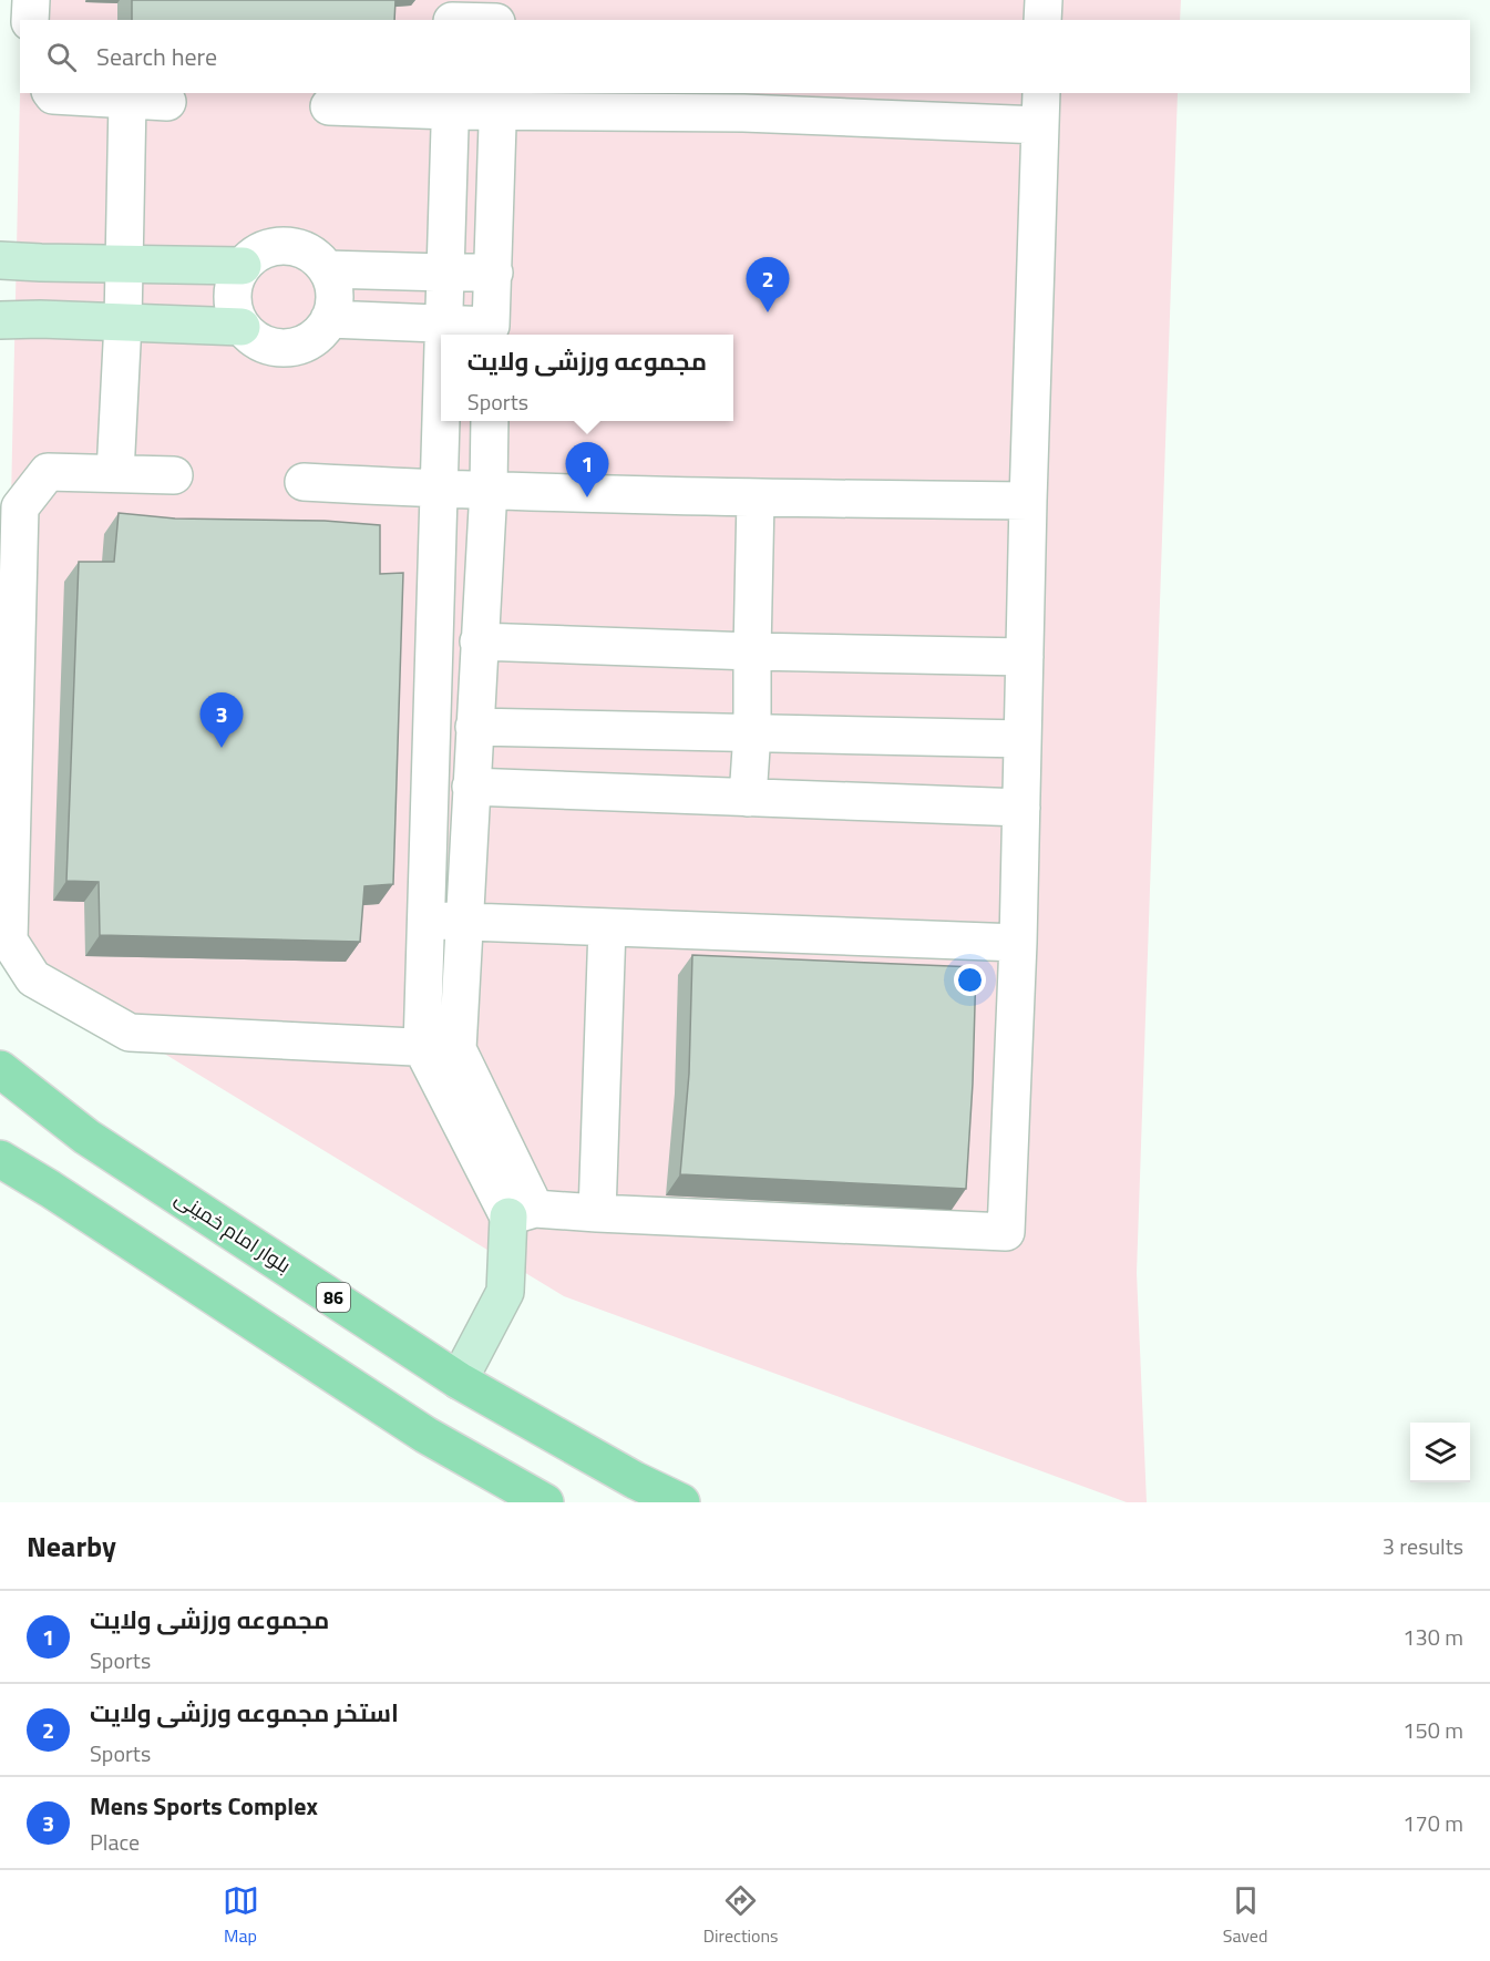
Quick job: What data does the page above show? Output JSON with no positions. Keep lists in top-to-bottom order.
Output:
{
  "streets": {
    "main road": ["بلوار امام خمینی", "86"]
  },
  "page": {
    "search": "Search here",
    "pins": ["2", "1", "3"],
    "popup": ["مجموعه ورزشی ولایت", "Sports"],
    "heading": ["Nearby", "3 results"],
    "list": [
      {
        "mark": "1",
        "name": "مجموعه ورزشی ولایت",
        "note": "Sports",
        "value": "130 m"
      },
      {
        "mark": "2",
        "name": "استخر مجموعه ورزشی ولایت",
        "note": "Sports",
        "value": "150 m"
      },
      {
        "mark": "3",
        "name": "Mens Sports Complex",
        "note": "Place",
        "value": "170 m"
      }
    ],
    "nav": ["Map", "Directions", "Saved"]
  }
}
